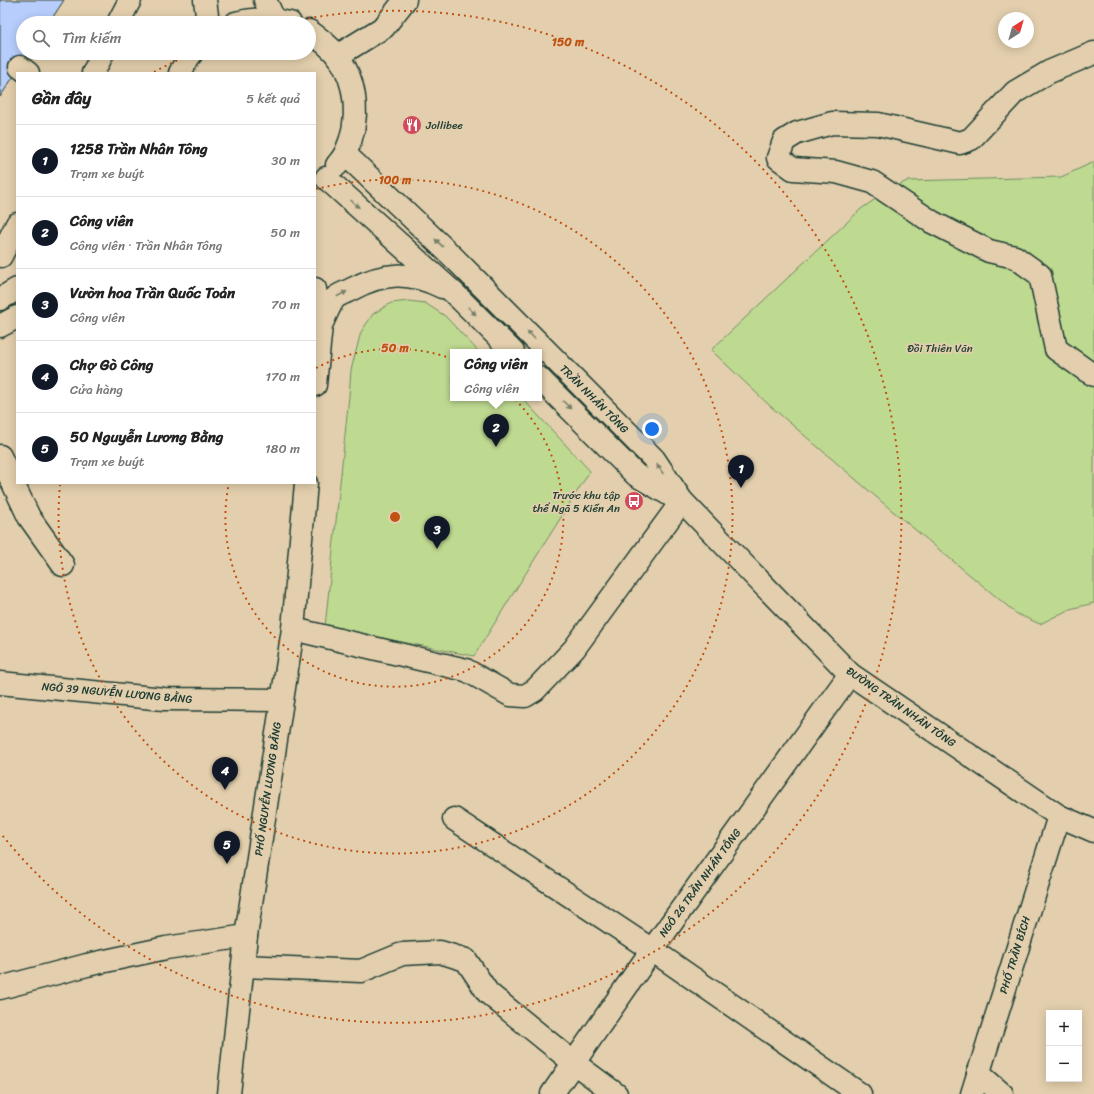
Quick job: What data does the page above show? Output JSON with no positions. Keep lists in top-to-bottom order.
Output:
{
  "streets": {
    "main road": [
      "TRẦN NHÂN TÔNG",
      "NGÕ 39 NGUYỄN LƯƠNG BẰNG",
      "ĐƯỜNG TRẦN NHÂN TÔNG",
      "PHỐ NGUYỄN LƯƠNG BẰNG",
      "NGÔ 26 TRẦN NHÂN TÔNG",
      "PHỐ TRẦN BÍCH"
    ]
  },
  "crossings": [
    ["TRẦN NHÂN TÔNG", "ĐƯỜNG TRẦN NHÂN TÔNG"],
    ["NGÕ 39 NGUYỄN LƯƠNG BẰNG", "PHỐ NGUYỄN LƯƠNG BẰNG"],
    ["ĐƯỜNG TRẦN NHÂN TÔNG", "NGÔ 26 TRẦN NHÂN TÔNG"],
    ["ĐƯỜNG TRẦN NHÂN TÔNG", "PHỐ TRẦN BÍCH"]
  ],
  "parks": ["Đồi Thiên Văn"],
  "places": {
    "restaurant": ["Jollibee"],
    "bus stop": ["Trước khu tập thể Ngã 5 Kiến An"]
  },
  "north": "top right",
  "page": {
    "search": "Tìm kiếm",
    "heading": ["Gần đây", "5 kết quả"],
    "list": [
      {
        "mark": "1",
        "name": "1258 Trần Nhân Tông",
        "note": "Trạm xe buýt",
        "value": "30 m"
      },
      {
        "mark": "2",
        "name": "Công viên",
        "note": "Công viên · Trần Nhân Tông",
        "value": "50 m"
      },
      {
        "mark": "3",
        "name": "Vườn hoa Trần Quốc Toản",
        "note": "Công viên",
        "value": "70 m"
      },
      {
        "mark": "4",
        "name": "Chợ Gò Công",
        "note": "Cửa hàng",
        "value": "170 m"
      },
      {
        "mark": "5",
        "name": "50 Nguyễn Lương Bằng",
        "note": "Trạm xe buýt",
        "value": "180 m"
      }
    ],
    "popup": ["Công viên", "Công viên"],
    "pins": [
      "2",
      "1",
      "3",
      "4",
      "5"
    ],
    "map_buttons": ["+", "−"]
  },
  "rings": ["150 m", "100 m", "50 m"]
}
